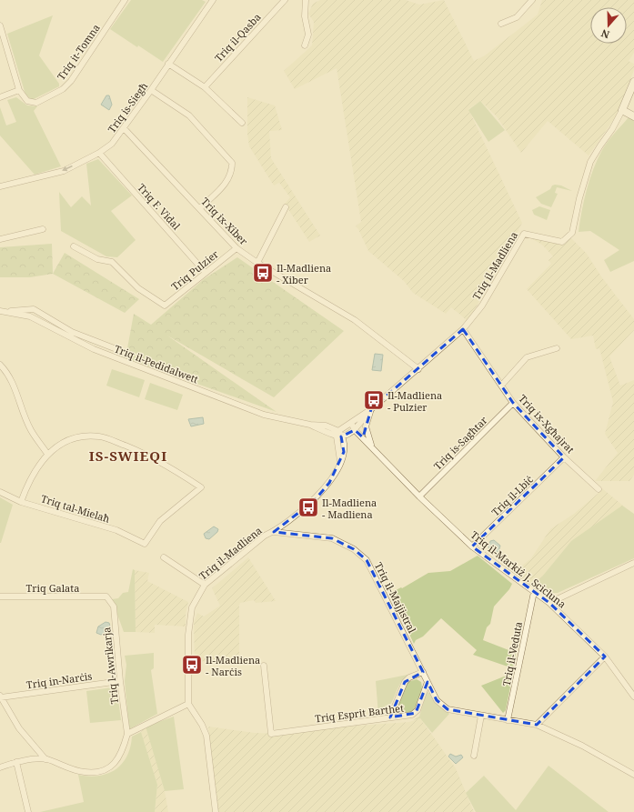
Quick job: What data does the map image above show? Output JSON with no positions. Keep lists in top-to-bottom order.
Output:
{
  "streets": {
    "main road": ["Triq il-Madliena"],
    "street": [
      "Triq il-Qasba",
      "Triq it-Tomna",
      "Triq is-Siegħ",
      "Triq F. Vidal",
      "Triq ix-Xiber",
      "Triq Pulzier",
      "Triq il-Pedidalwett",
      "Triq ix-Xgħajrat",
      "Triq is-Sagħtar",
      "Triq il-Lbiċ",
      "Triq tal-Mielaħ",
      "Triq il-Markiż J. Scicluna",
      "Triq Galata",
      "Triq il-Majjistral",
      "Triq il-Veduta",
      "Triq l-Awrikarja",
      "Triq in-Narċis",
      "Triq Esprit Barthet"
    ]
  },
  "crossings": [
    ["Triq is-Siegħ", "Triq F. Vidal"],
    ["Triq is-Siegħ", "Triq ix-Xiber"],
    ["Triq F. Vidal", "Triq Pulzier"],
    ["Triq ix-Xiber", "Triq il-Madliena"],
    ["Triq ix-Xiber", "Triq Pulzier"],
    ["Triq il-Madliena", "Triq il-Pedidalwett"],
    ["Triq il-Madliena", "Triq ix-Xgħajrat"],
    ["Triq il-Madliena", "Triq il-Markiż J. Scicluna"],
    ["Triq il-Madliena", "Triq il-Majjistral"],
    ["Triq ix-Xgħajrat", "Triq is-Sagħtar"],
    ["Triq ix-Xgħajrat", "Triq il-Lbiċ"],
    ["Triq is-Sagħtar", "Triq il-Markiż J. Scicluna"],
    ["Triq il-Lbiċ", "Triq il-Markiż J. Scicluna"],
    ["Triq il-Markiż J. Scicluna", "Triq il-Veduta"],
    ["Triq Galata", "Triq l-Awrikarja"],
    ["Triq il-Majjistral", "Triq Esprit Barthet"],
    ["Triq l-Awrikarja", "Triq in-Narċis"]
  ],
  "one_way": ["Triq is-Siegħ"],
  "districts": ["IS-SWIEQI"],
  "places": {
    "bus stop": [
      "Il-Madliena - Xiber",
      "Il-Madliena - Pulzier",
      "Il-Madliena - Madliena",
      "Il-Madliena - Narċis"
    ]
  },
  "north": "bottom"
}
